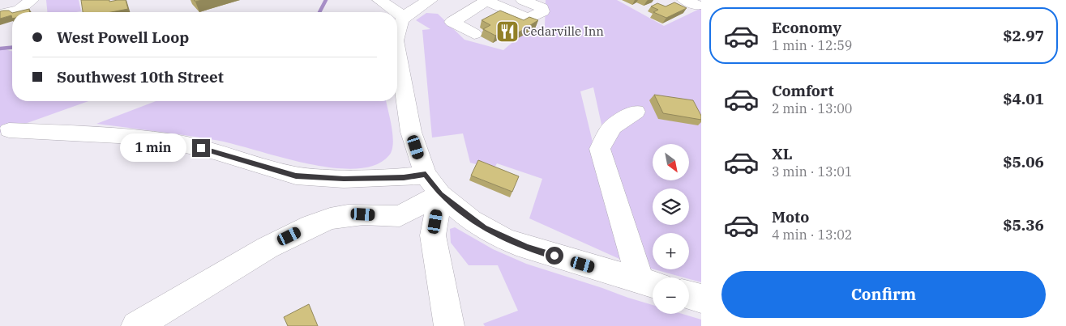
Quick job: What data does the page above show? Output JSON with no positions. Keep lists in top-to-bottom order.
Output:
{
  "places": {
    "restaurant": ["Cedarville Inn"]
  },
  "north": "bottom right",
  "page": {
    "list": [
      {
        "name": "Economy",
        "note": "1 min · 12:59",
        "value": "$2.97"
      },
      {
        "name": "Comfort",
        "note": "2 min · 13:00",
        "value": "$4.01"
      },
      {
        "name": "XL",
        "note": "3 min · 13:01",
        "value": "$5.06"
      },
      {
        "name": "Moto",
        "note": "4 min · 13:02",
        "value": "$5.36"
      }
    ],
    "banner": ["West Powell Loop", "Southwest 10th Street"],
    "bubble": "1 min",
    "map_buttons": ["+", "−"],
    "buttons": "Confirm"
  }
}
